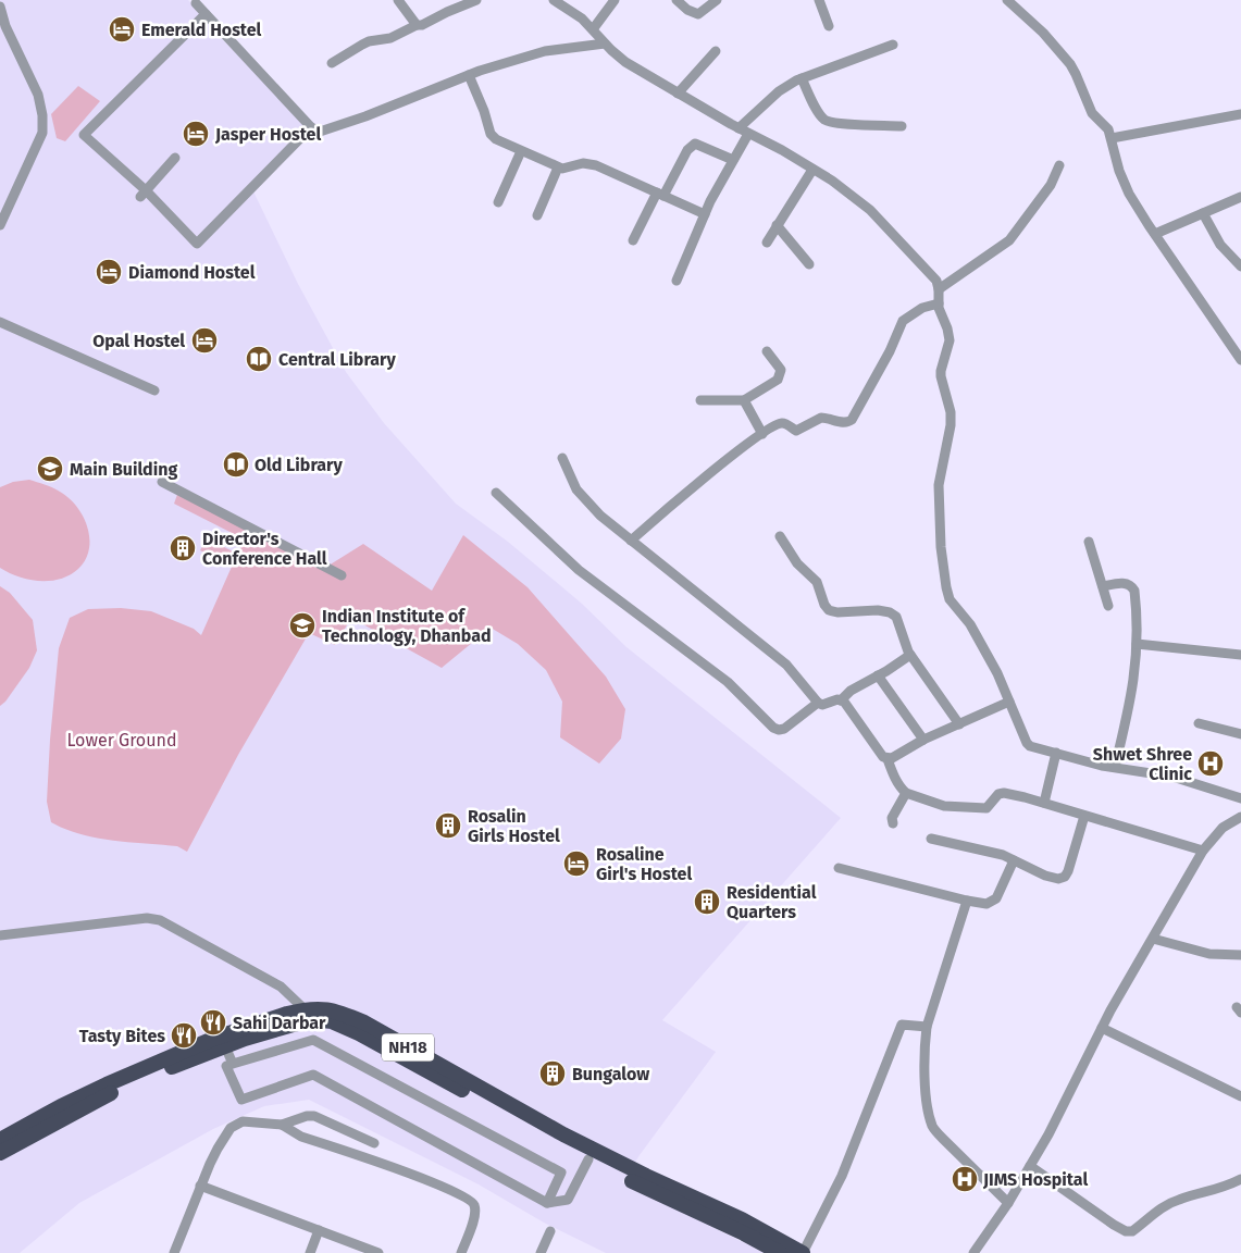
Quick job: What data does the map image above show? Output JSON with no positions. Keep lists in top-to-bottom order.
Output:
{
  "streets": {
    "highway": ["NH18"]
  },
  "parks": ["Lower Ground"],
  "places": {
    "hotel": [
      "Emerald Hostel",
      "Jasper Hostel",
      "Diamond Hostel",
      "Opal Hostel",
      "Rosaline Girl's Hostel"
    ],
    "library": ["Central Library", "Old Library"],
    "school or university": ["Main Building", "Indian Institute of Technology, Dhanbad"],
    "building": [
      "Director's Conference Hall",
      "Rosalin Girls Hostel",
      "Residential Quarters",
      "Bungalow"
    ],
    "hospital": ["Shwet Shree Clinic", "JIMS Hospital"],
    "restaurant": ["Sahi Darbar", "Tasty Bites"]
  }
}
